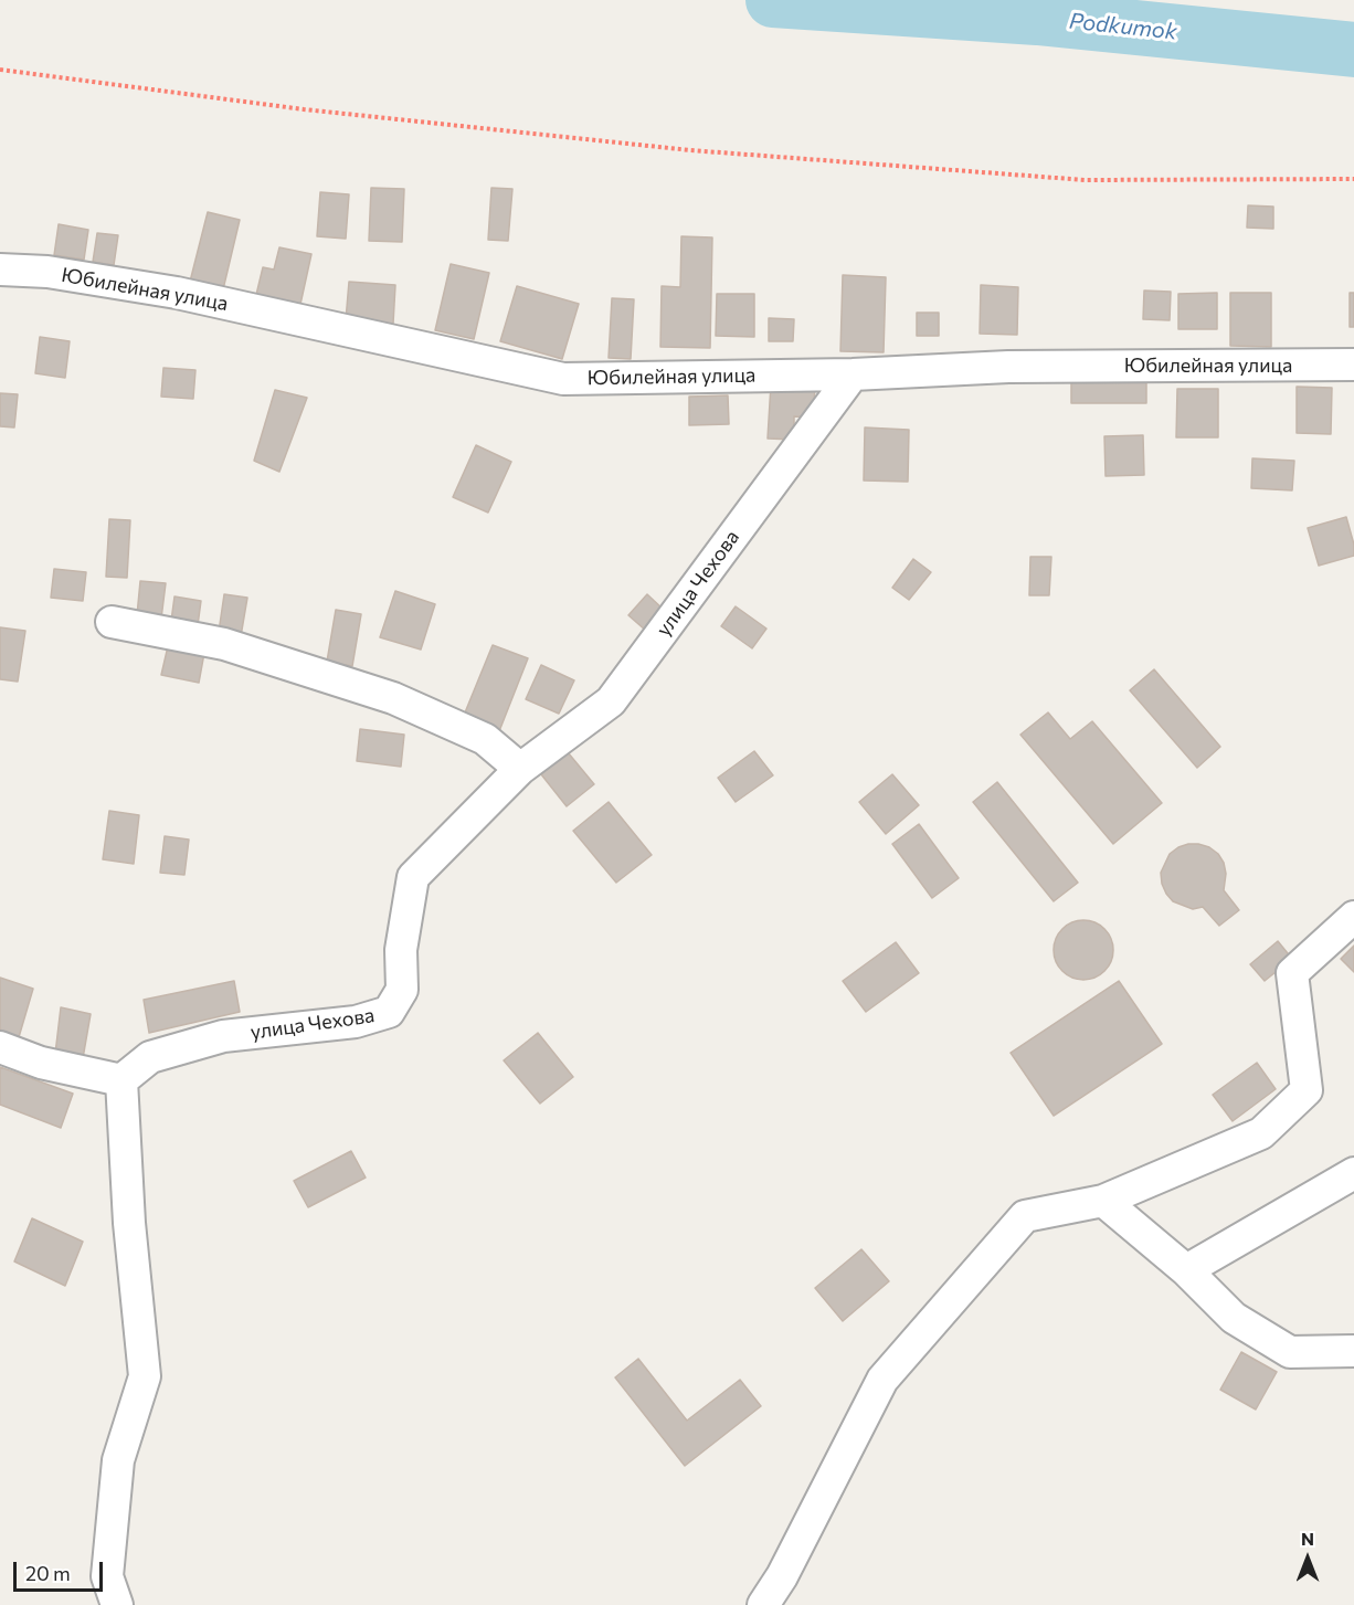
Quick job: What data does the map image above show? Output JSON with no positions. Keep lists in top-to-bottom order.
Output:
{
  "streets": {
    "street": ["Юбилейная улица", "улица Чехова"]
  },
  "crossings": [
    ["Юбилейная улица", "улица Чехова"]
  ],
  "water": ["Podkumok"],
  "scale_bar": "20 m",
  "north": "top"
}
